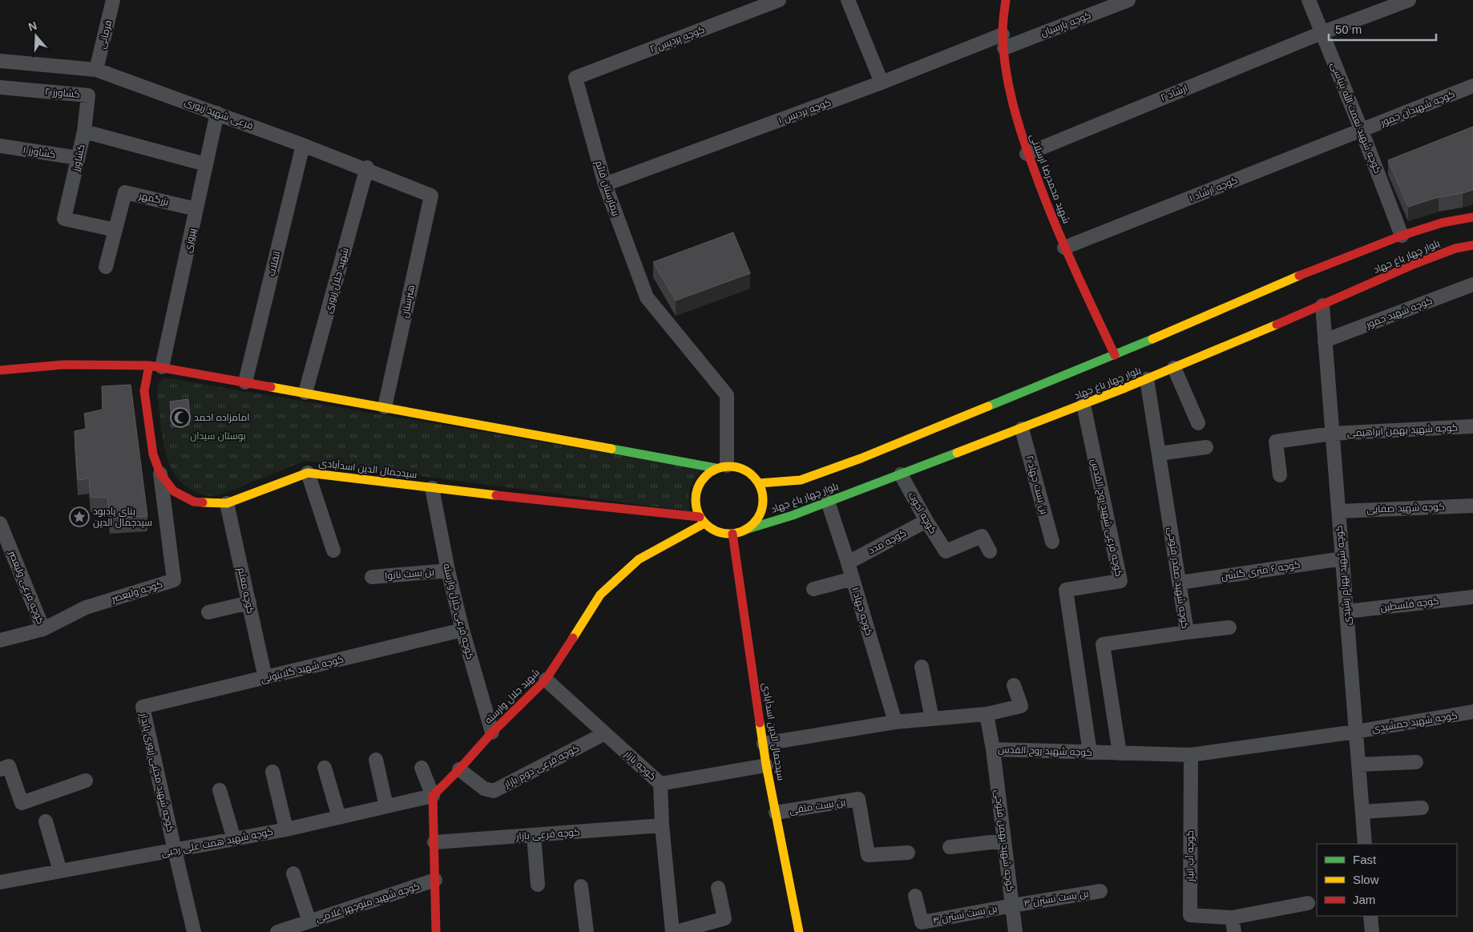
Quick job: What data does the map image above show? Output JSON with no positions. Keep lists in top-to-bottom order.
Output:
{
  "streets": {
    "street": [
      "کوچه پارسیان",
      "فرمانی",
      "کوچه پردیس ۲",
      "کشاورز ۲",
      "ارشاد ۲",
      "کوچه شهیدان جمور",
      "کوچه پردیس ۱",
      "فرعی شهید زیوری",
      "کوچه شهید نعمت الله بنیاسی",
      "کشاورز ۱",
      "کشاورز",
      "شهید محمدرضا ارسلانی",
      "بیمارستان قائم",
      "کوچه ارشاد ۱",
      "بزرگمهر",
      "پیروزی",
      "بلوار چهار باغ جهاد",
      "انقلاب",
      "شهید جلال زیوری",
      "هنرستان",
      "کوچه شهید جمور",
      "کوچه شهید بهمن ابراهیمی",
      "سیدجمال الدین اسدآبادی",
      "بن بست جهاد ۲",
      "کوچه شهید صفایی",
      "کوچه اخوت",
      "کوچه فرعی شهید روح القدس",
      "کوچه مدد",
      "کوچه ۶ متری گلشن",
      "بن بست نانوا",
      "کوچه شهید بهرام رشیدی",
      "کوچه شهید صفدر فتوحی",
      "کوچه فرعی ولیعصر",
      "کوچه معلم",
      "کوچه ولیعصر",
      "کوچه فلسطین",
      "کوچه فرعی جلال وارسته",
      "کوچه جهاد ۱",
      "کوچه شهید گلابتونی",
      "شهید جلال وارسته",
      "کوچه شهید جمشیدی",
      "کوچه شهید روح القدس",
      "کوچه بازار",
      "کوچه فرعی دوم بازار",
      "کوچه شهید مجتبی زیوری پایدار",
      "بن بست متقی",
      "کوچه فرعی بازار",
      "کوچه شهید بهمن فتوحی",
      "کوچه شهید همت علی رجبی",
      "کوچه آب انبار",
      "بن بست نسترن ۳",
      "کوچه شهید منوچهر غلامی",
      "بن بست نسترن ۴"
    ]
  },
  "crossings": [
    ["کوچه پارسیان", "کوچه پردیس ۱"],
    ["کوچه پارسیان", "شهید محمدرضا ارسلانی"],
    ["فرمانی", "فرعی شهید زیوری"],
    ["کوچه پردیس ۲", "بیمارستان قائم"],
    ["کشاورز ۲", "کشاورز"],
    ["ارشاد ۲", "کوچه شهید نعمت الله بنیاسی"],
    ["ارشاد ۲", "شهید محمدرضا ارسلانی"],
    ["کوچه شهیدان جمور", "کوچه شهید نعمت الله بنیاسی"],
    ["کوچه شهیدان جمور", "کوچه ارشاد ۱"],
    ["کوچه پردیس ۱", "شهید محمدرضا ارسلانی"],
    ["کوچه پردیس ۱", "بیمارستان قائم"],
    ["فرعی شهید زیوری", "پیروزی"],
    ["فرعی شهید زیوری", "انقلاب"],
    ["فرعی شهید زیوری", "شهید جلال زیوری"],
    ["فرعی شهید زیوری", "هنرستان"],
    ["کوچه شهید نعمت الله بنیاسی", "کوچه ارشاد ۱"],
    ["کوچه شهید نعمت الله بنیاسی", "بلوار چهار باغ جهاد"],
    ["کشاورز ۱", "کشاورز"],
    ["کشاورز", "بزرگمهر"],
    ["کشاورز", "پیروزی"],
    ["شهید محمدرضا ارسلانی", "کوچه ارشاد ۱"],
    ["شهید محمدرضا ارسلانی", "بلوار چهار باغ جهاد"],
    ["بیمارستان قائم", "بلوار چهار باغ جهاد"],
    ["بیمارستان قائم", "سیدجمال الدین اسدآبادی"],
    ["بیمارستان قائم", "شهید جلال وارسته"],
    ["بزرگمهر", "پیروزی"],
    ["پیروزی", "سیدجمال الدین اسدآبادی"],
    ["بلوار چهار باغ جهاد", "سیدجمال الدین اسدآبادی"],
    ["بلوار چهار باغ جهاد", "بن بست جهاد ۲"],
    ["بلوار چهار باغ جهاد", "کوچه اخوت"],
    ["بلوار چهار باغ جهاد", "کوچه فرعی شهید روح القدس"],
    ["بلوار چهار باغ جهاد", "کوچه شهید بهرام رشیدی"],
    ["بلوار چهار باغ جهاد", "کوچه شهید صفدر فتوحی"],
    ["بلوار چهار باغ جهاد", "کوچه جهاد ۱"],
    ["بلوار چهار باغ جهاد", "شهید جلال وارسته"],
    ["کوچه شهید جمور", "کوچه شهید بهرام رشیدی"],
    ["کوچه شهید بهمن ابراهیمی", "کوچه شهید بهرام رشیدی"],
    ["سیدجمال الدین اسدآبادی", "کوچه معلم"],
    ["سیدجمال الدین اسدآبادی", "کوچه ولیعصر"],
    ["سیدجمال الدین اسدآبادی", "کوچه فرعی جلال وارسته"],
    ["سیدجمال الدین اسدآبادی", "شهید جلال وارسته"],
    ["سیدجمال الدین اسدآبادی", "بن بست متقی"],
    ["کوچه شهید صفایی", "کوچه شهید بهرام رشیدی"],
    ["کوچه اخوت", "کوچه مدد"],
    ["کوچه فرعی شهید روح القدس", "کوچه شهید روح القدس"],
    ["کوچه مدد", "کوچه جهاد ۱"],
    ["کوچه ۶ متری گلشن", "کوچه شهید بهرام رشیدی"],
    ["کوچه ۶ متری گلشن", "کوچه شهید صفدر فتوحی"],
    ["بن بست نانوا", "کوچه فرعی جلال وارسته"],
    ["کوچه شهید بهرام رشیدی", "کوچه فلسطین"],
    ["کوچه شهید بهرام رشیدی", "کوچه شهید جمشیدی"],
    ["کوچه شهید بهرام رشیدی", "کوچه شهید روح القدس"],
    ["کوچه شهید صفدر فتوحی", "کوچه شهید روح القدس"],
    ["کوچه فرعی ولیعصر", "کوچه ولیعصر"],
    ["کوچه معلم", "کوچه شهید گلابتونی"],
    ["کوچه فرعی جلال وارسته", "کوچه شهید گلابتونی"],
    ["کوچه فرعی جلال وارسته", "شهید جلال وارسته"],
    ["کوچه شهید گلابتونی", "کوچه شهید مجتبی زیوری پایدار"],
    ["شهید جلال وارسته", "کوچه بازار"],
    ["شهید جلال وارسته", "کوچه فرعی دوم بازار"],
    ["شهید جلال وارسته", "کوچه شهید همت علی رجبی"],
    ["کوچه شهید جمشیدی", "کوچه شهید روح القدس"],
    ["کوچه شهید روح القدس", "کوچه شهید بهمن فتوحی"],
    ["کوچه شهید روح القدس", "کوچه آب انبار"],
    ["کوچه بازار", "کوچه فرعی دوم بازار"],
    ["کوچه بازار", "کوچه فرعی بازار"],
    ["کوچه شهید مجتبی زیوری پایدار", "کوچه شهید همت علی رجبی"],
    ["کوچه شهید بهمن فتوحی", "بن بست نسترن ۳"],
    ["کوچه شهید بهمن فتوحی", "بن بست نسترن ۴"],
    ["بن بست نسترن ۳", "بن بست نسترن ۴"]
  ],
  "parks": ["بوستان سیدان"],
  "places": {
    "mosque": ["امامزاده احمد"],
    "place": ["بنای یادبود سیدجمال الدین"]
  },
  "legend": ["Fast", "Slow", "Jam"],
  "scale_bar": "50 m",
  "north": "top"
}
